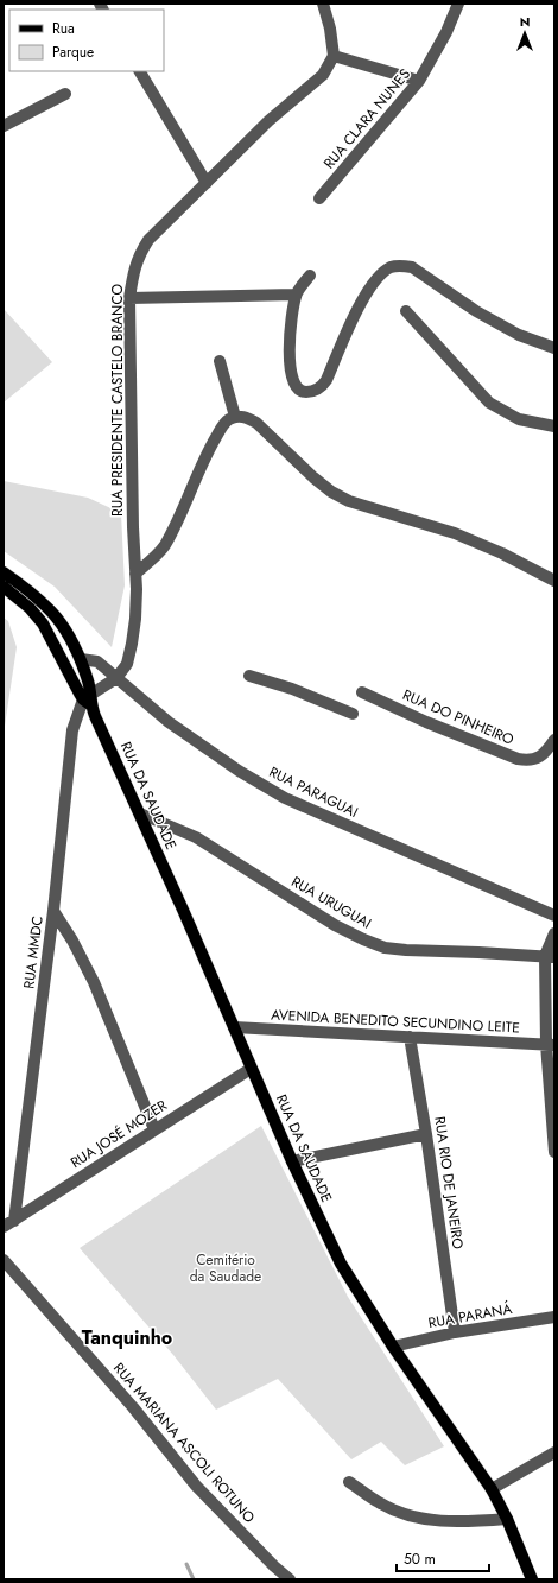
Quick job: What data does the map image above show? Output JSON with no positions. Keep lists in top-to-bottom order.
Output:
{
  "streets": {
    "main road": ["RUA DA SAUDADE"],
    "street": [
      "RUA CLARA NUNES",
      "RUA PRESIDENTE CASTELO BRANCO",
      "RUA DO PINHEIRO",
      "RUA PARAGUAI",
      "RUA URUGUAI",
      "RUA MMDC",
      "AVENIDA BENEDITO SECUNDINO LEITE",
      "RUA JOSÉ MOZER",
      "RUA RIO DE JANEIRO",
      "RUA PARANÁ",
      "RUA MARIANA ASCOLI ROTUNO"
    ]
  },
  "crossings": [
    ["RUA PRESIDENTE CASTELO BRANCO", "RUA PARAGUAI"],
    ["RUA PRESIDENTE CASTELO BRANCO", "RUA DA SAUDADE"],
    ["RUA PRESIDENTE CASTELO BRANCO", "RUA MMDC"],
    ["RUA DA SAUDADE", "RUA URUGUAI"],
    ["RUA DA SAUDADE", "RUA MMDC"],
    ["RUA DA SAUDADE", "AVENIDA BENEDITO SECUNDINO LEITE"],
    ["RUA DA SAUDADE", "RUA JOSÉ MOZER"],
    ["RUA DA SAUDADE", "RUA PARANÁ"],
    ["RUA MMDC", "RUA JOSÉ MOZER"],
    ["AVENIDA BENEDITO SECUNDINO LEITE", "RUA RIO DE JANEIRO"],
    ["RUA RIO DE JANEIRO", "RUA PARANÁ"]
  ],
  "districts": ["Tanquinho"],
  "parks": ["Cemitério da Saudade"],
  "legend": ["Rua", "Parque"],
  "scale_bar": "50 m",
  "north": "top"
}
